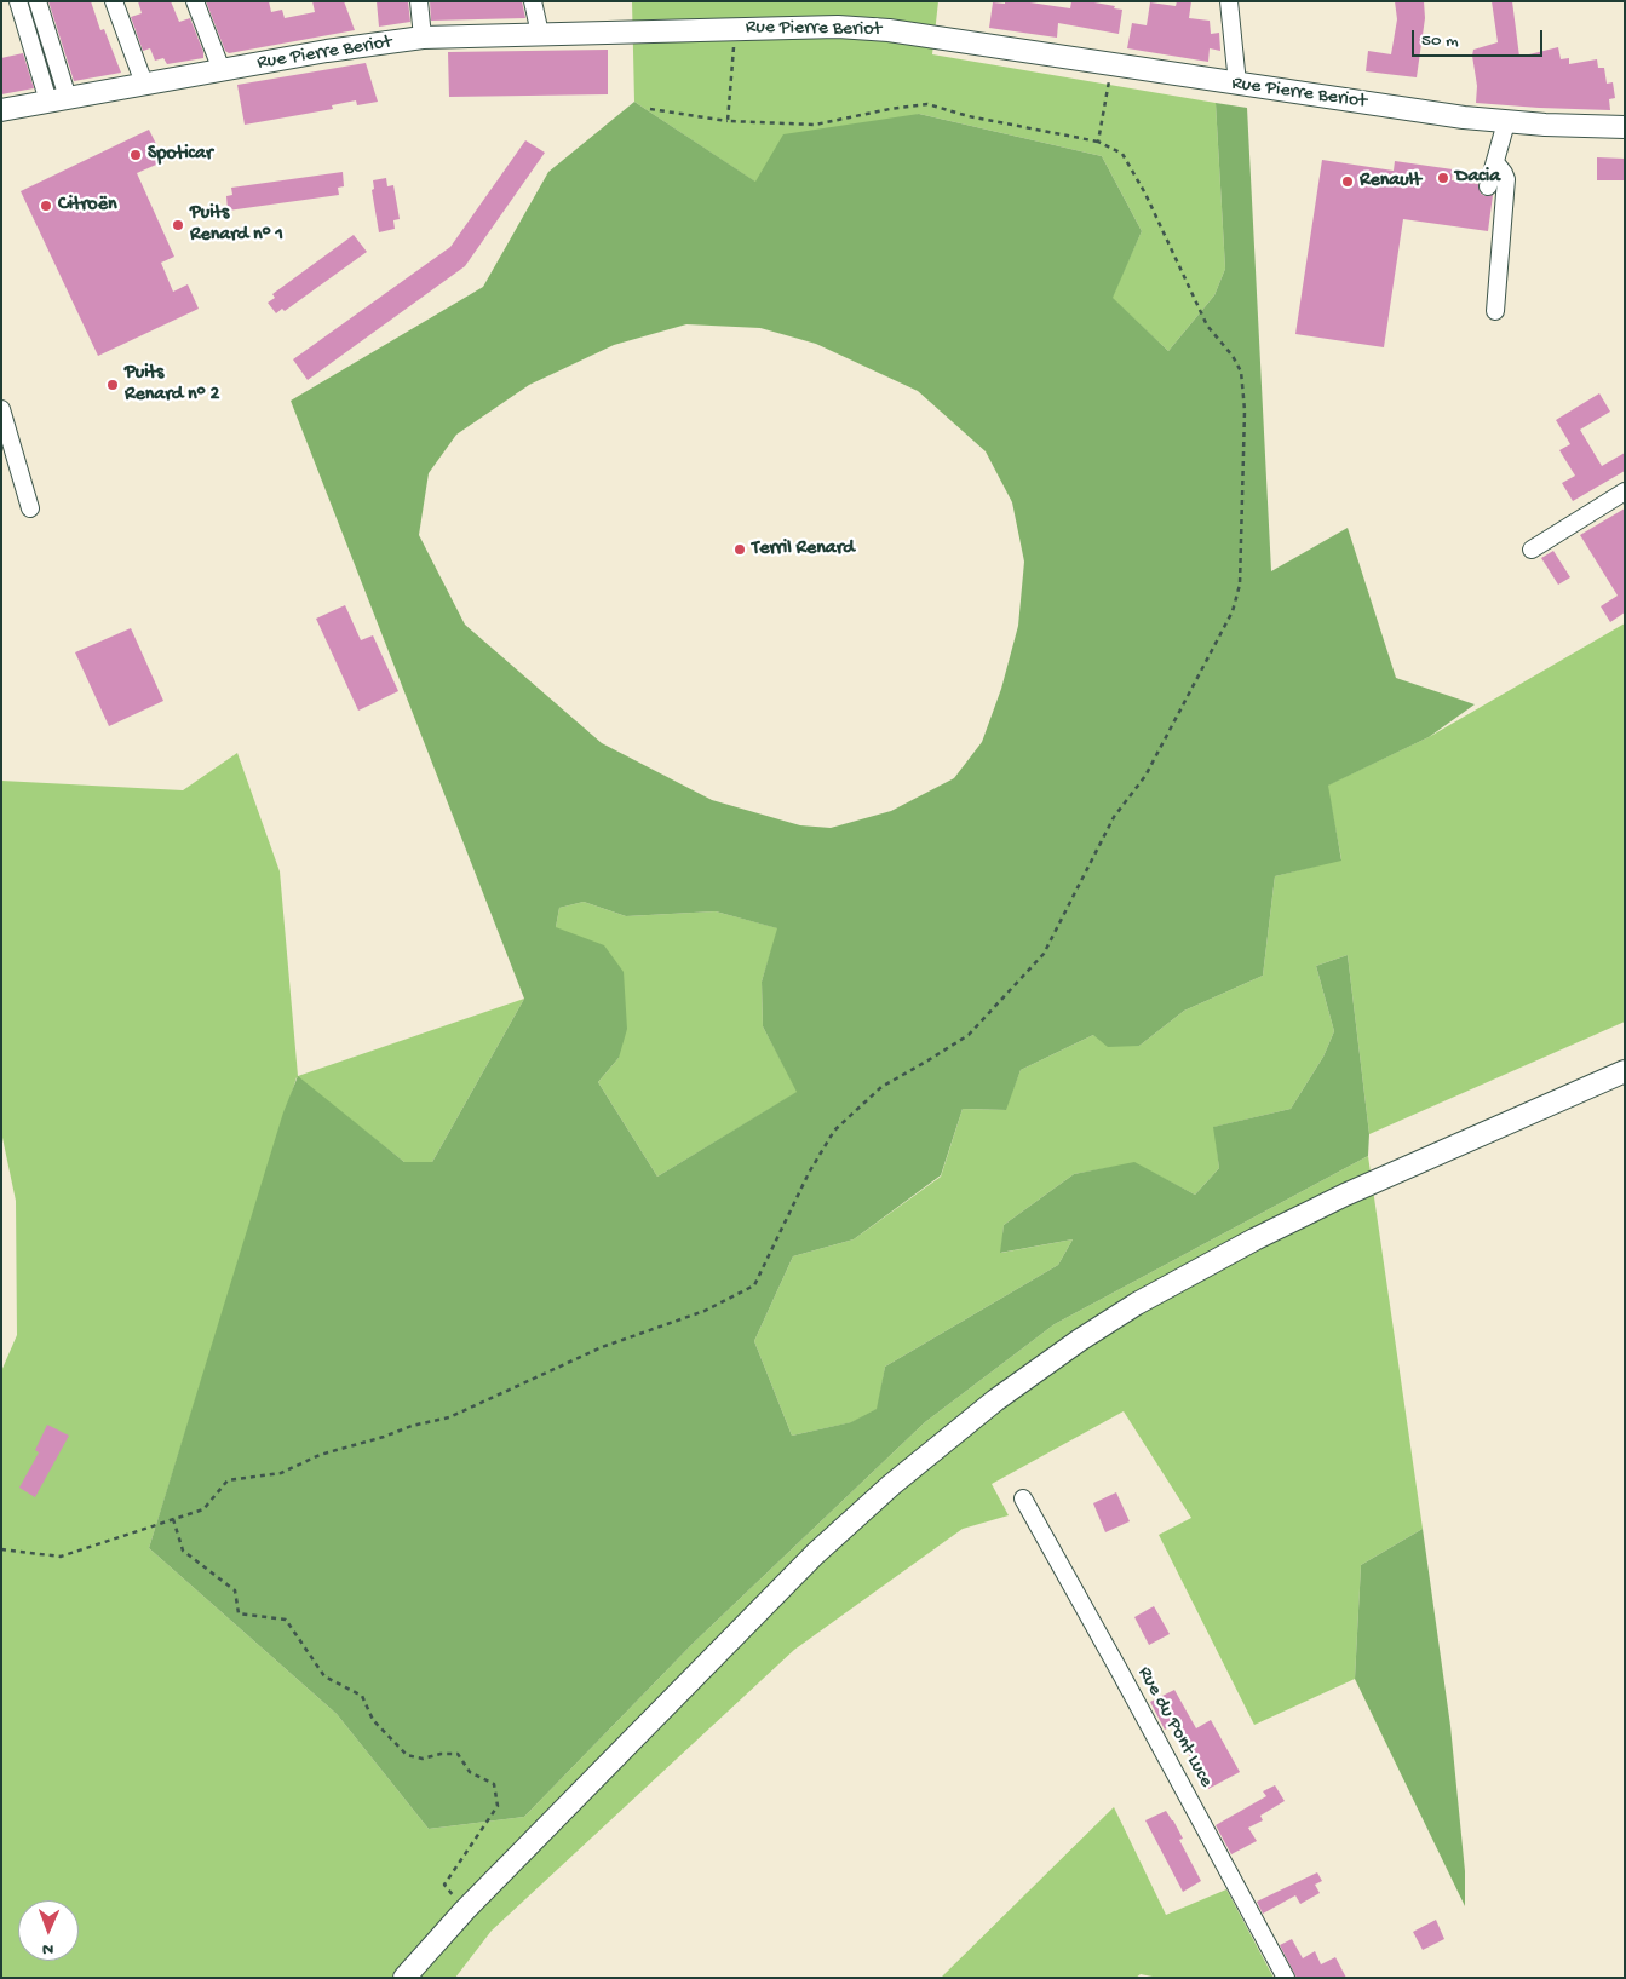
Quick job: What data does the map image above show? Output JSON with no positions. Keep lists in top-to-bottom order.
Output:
{
  "streets": {
    "main road": ["Rue Pierre Beriot"],
    "street": ["Rue du Pont Luce"]
  },
  "places": [
    "Spoticar",
    "Dacia",
    "Renault",
    "Citroën",
    "Puits Renard n° 1",
    "Puits Renard n° 2",
    "Terril Renard"
  ],
  "scale_bar": "50 m",
  "north": "bottom"
}
